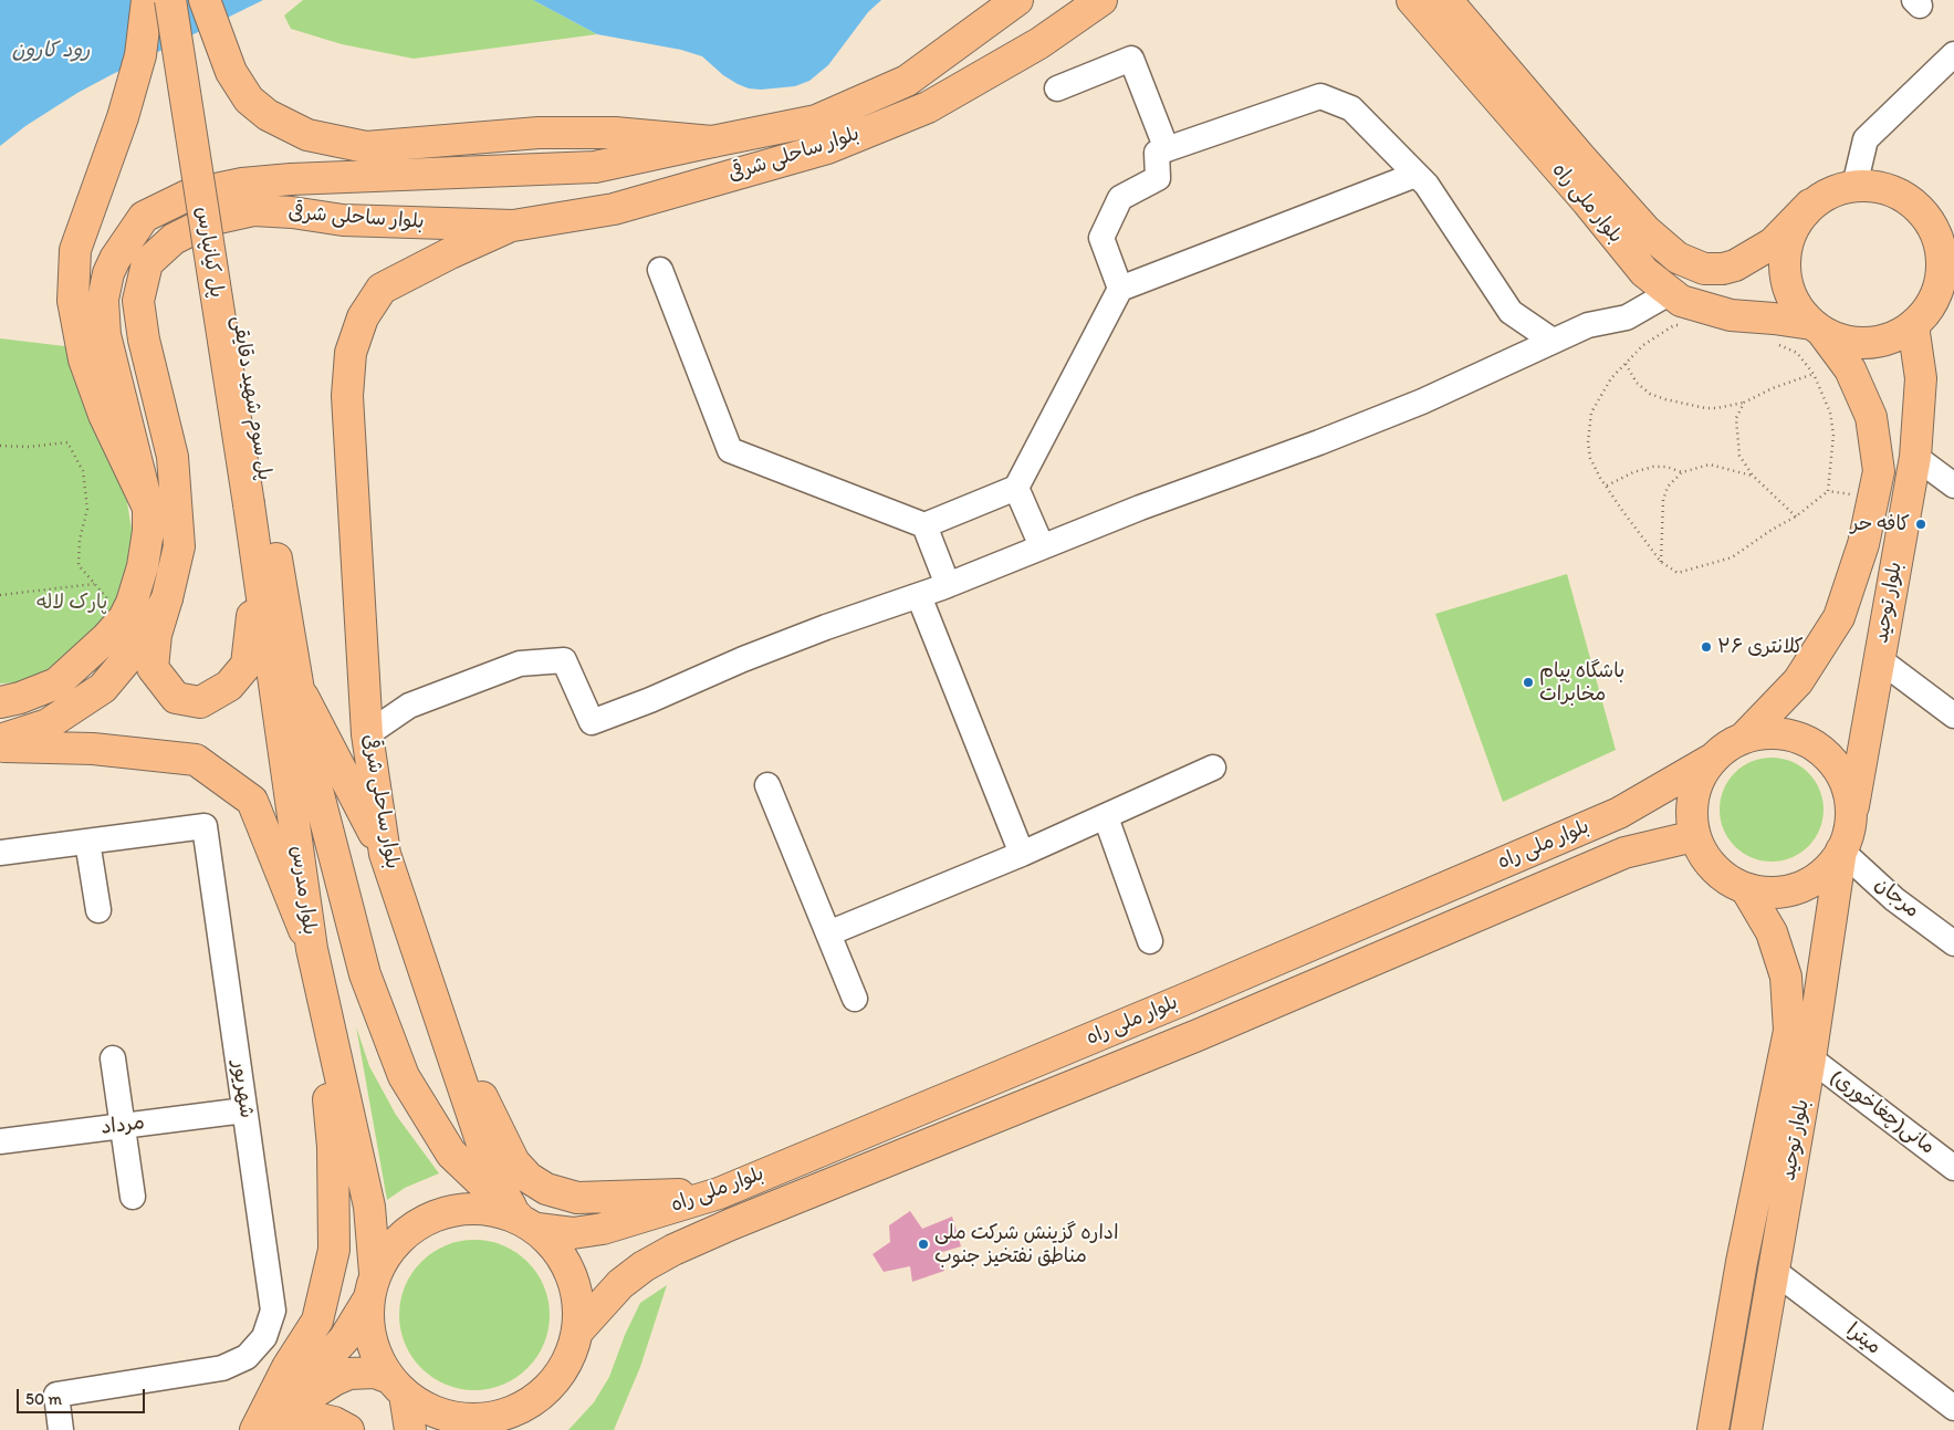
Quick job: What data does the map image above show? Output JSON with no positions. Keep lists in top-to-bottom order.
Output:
{
  "streets": {
    "main road": [
      "بلوار ساحلی شرقی",
      "بلوار ملی راه",
      "پل کیانپارس",
      "پل سوم شهید دقایقی",
      "بلوار توحید",
      "بلوار مدرس"
    ],
    "street": [
      "مرجان",
      "شهریور",
      "مانی(چغاخوری)",
      "مرداد",
      "میترا"
    ]
  },
  "crossings": [
    ["بلوار ساحلی شرقی", "بلوار ملی راه"],
    ["بلوار ساحلی شرقی", "بلوار مدرس"],
    ["بلوار ملی راه", "بلوار توحید"],
    ["بلوار ملی راه", "بلوار مدرس"],
    ["بلوار ملی راه", "مرجان"],
    ["پل کیانپارس", "پل سوم شهید دقایقی"],
    ["پل کیانپارس", "بلوار مدرس"],
    ["پل سوم شهید دقایقی", "بلوار مدرس"],
    ["بلوار توحید", "مرجان"],
    ["بلوار توحید", "مانی(چغاخوری)"],
    ["بلوار توحید", "میترا"],
    ["شهریور", "مرداد"]
  ],
  "water": ["رود کارون"],
  "parks": ["پارک لاله"],
  "places": [
    "کافه حر",
    "کلانتری ۲۶",
    "باشگاه پیام مخابرات",
    "اداره گزینش شرکت ملی مناطق نفتخیز جنوب"
  ],
  "scale_bar": "50 m"
}
